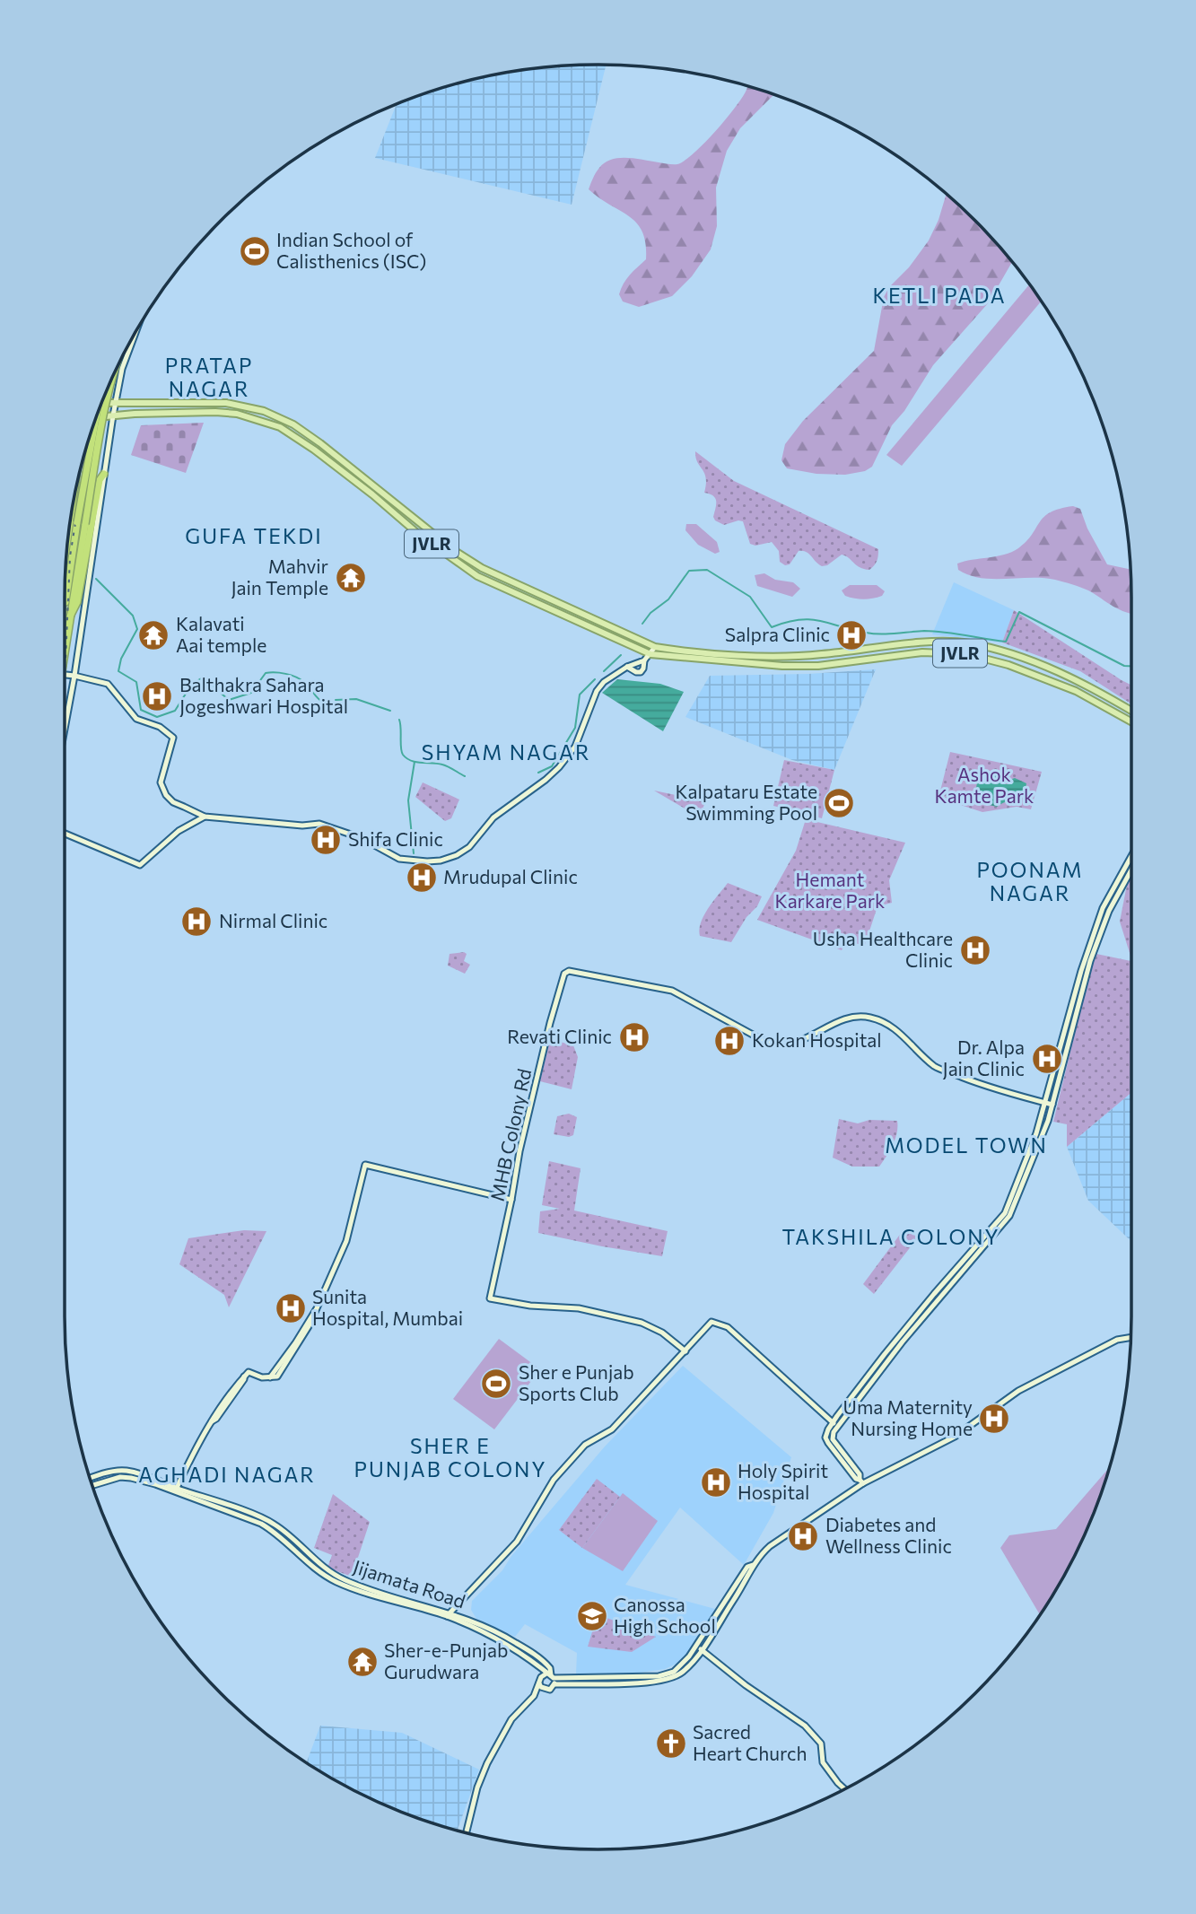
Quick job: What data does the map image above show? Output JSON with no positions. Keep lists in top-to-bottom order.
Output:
{
  "streets": {
    "main road": ["JVLR"],
    "street": ["MHB Colony Rd", "Jijamata Road"]
  },
  "districts": [
    "KETLI PADA",
    "PRATAP NAGAR",
    "GUFA TEKDI",
    "SHYAM NAGAR",
    "POONAM NAGAR",
    "MODEL TOWN",
    "TAKSHILA COLONY",
    "SHER E PUNJAB COLONY",
    "AGHADI NAGAR"
  ],
  "parks": ["Ashok Kamte Park", "Hemant Karkare Park"],
  "places": {
    "sports": ["Indian School of Calisthenics (ISC)", "Kalpataru Estate Swimming Pool", "Sher e Punjab Sports Club"],
    "temple": ["Mahvir Jain Temple", "Kalavati Aai temple", "Sher-e-Punjab Gurudwara"],
    "hospital": [
      "Salpra Clinic",
      "Balthakra Sahara Jogeshwari Hospital",
      "Shifa Clinic",
      "Mrudupal Clinic",
      "Nirmal Clinic",
      "Usha Healthcare Clinic",
      "Revati Clinic",
      "Kokan Hospital",
      "Dr. Alpa Jain Clinic",
      "Sunita Hospital, Mumbai",
      "Uma Maternity Nursing Home",
      "Holy Spirit Hospital",
      "Diabetes and Wellness Clinic"
    ],
    "school or university": ["Canossa High School"],
    "church": ["Sacred Heart Church"]
  }
}
